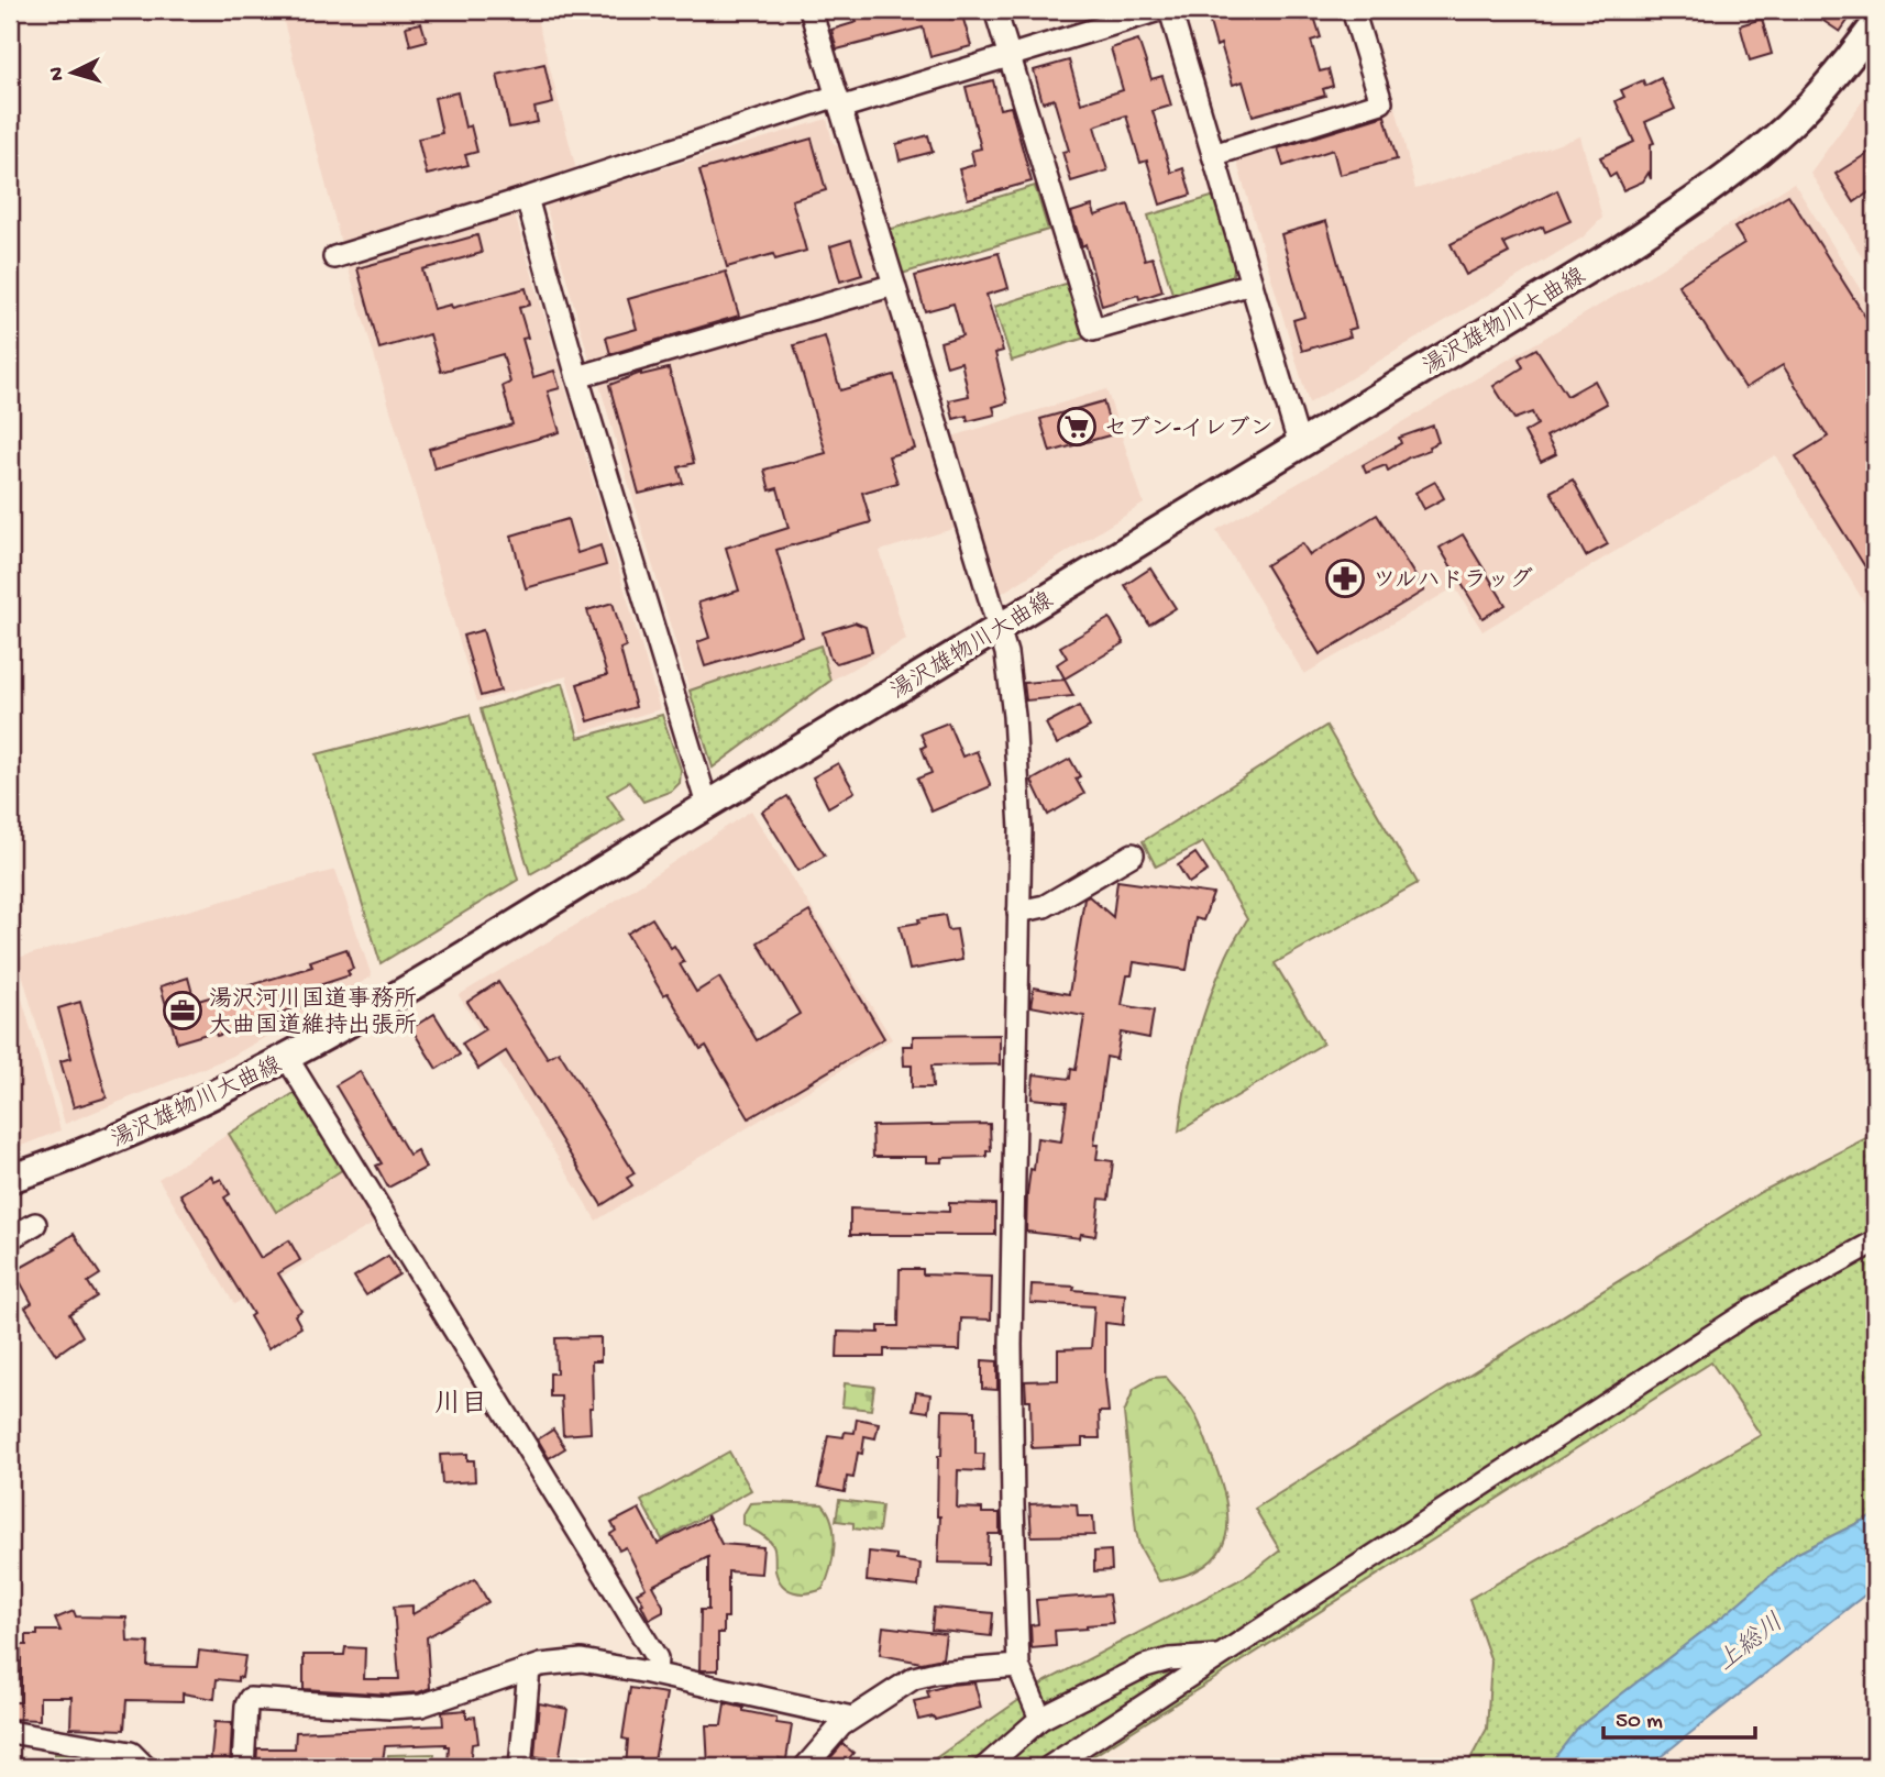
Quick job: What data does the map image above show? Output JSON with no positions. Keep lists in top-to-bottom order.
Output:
{
  "streets": {
    "main road": ["湯沢雄物川大曲線"]
  },
  "districts": ["川目"],
  "water": ["上総川"],
  "places": {
    "supermarket": ["セブン-イレブン"],
    "pharmacy": ["ツルハドラッグ"],
    "office": ["湯沢河川国道事務所 大曲国道維持出張所"]
  },
  "scale_bar": "50 m",
  "north": "left"
}
